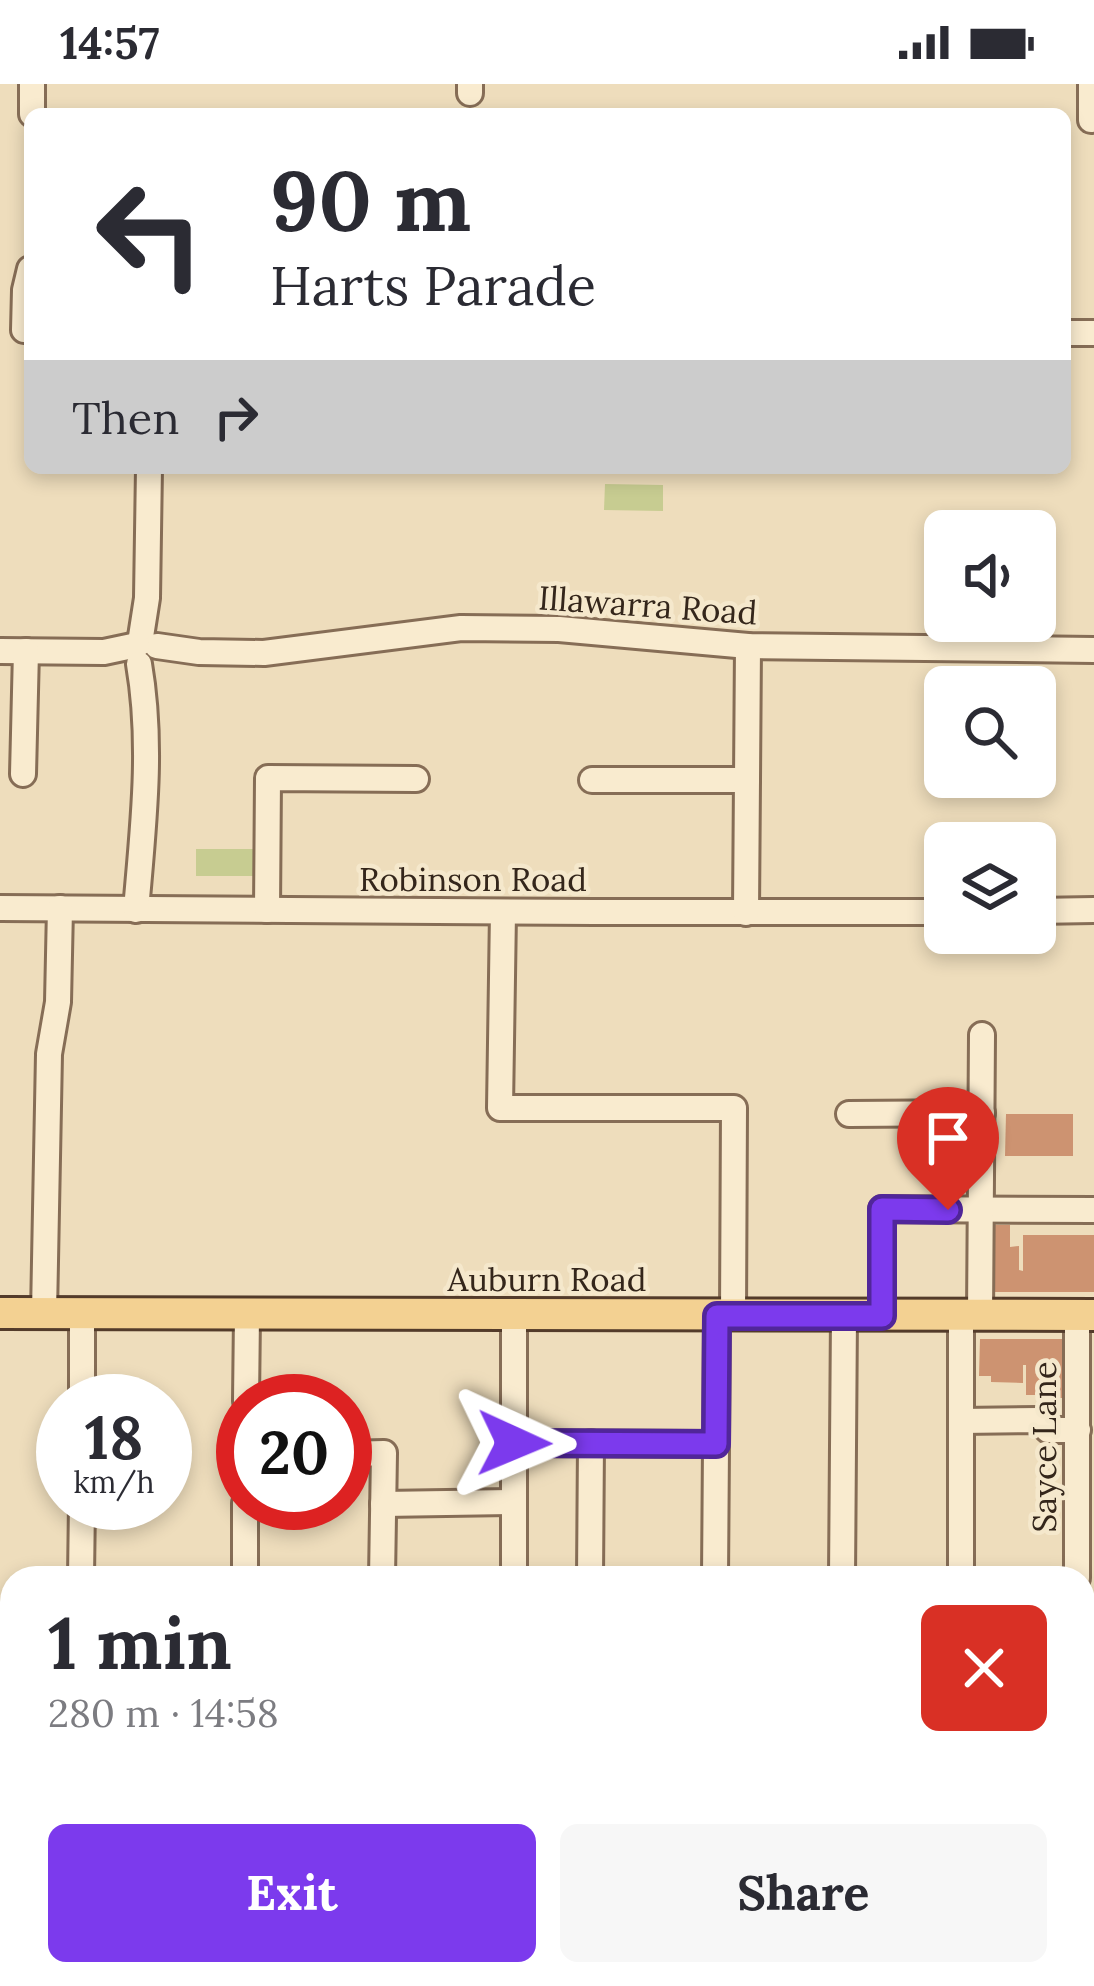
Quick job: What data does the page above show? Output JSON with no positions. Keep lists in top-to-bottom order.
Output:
{
  "streets": {
    "main road": ["Auburn Road"],
    "street": ["Illawarra Road", "Robinson Road", "Sayce Lane"]
  },
  "crossings": [
    ["Auburn Road", "Sayce Lane"]
  ],
  "page": {
    "status": "14:57",
    "turn": ["90 m", "Harts Parade"],
    "then": "Then",
    "speed": "18 km/h",
    "limit": "20",
    "heading": ["1 min", "280 m · 14:58"],
    "buttons": ["Exit", "Share"]
  }
}
